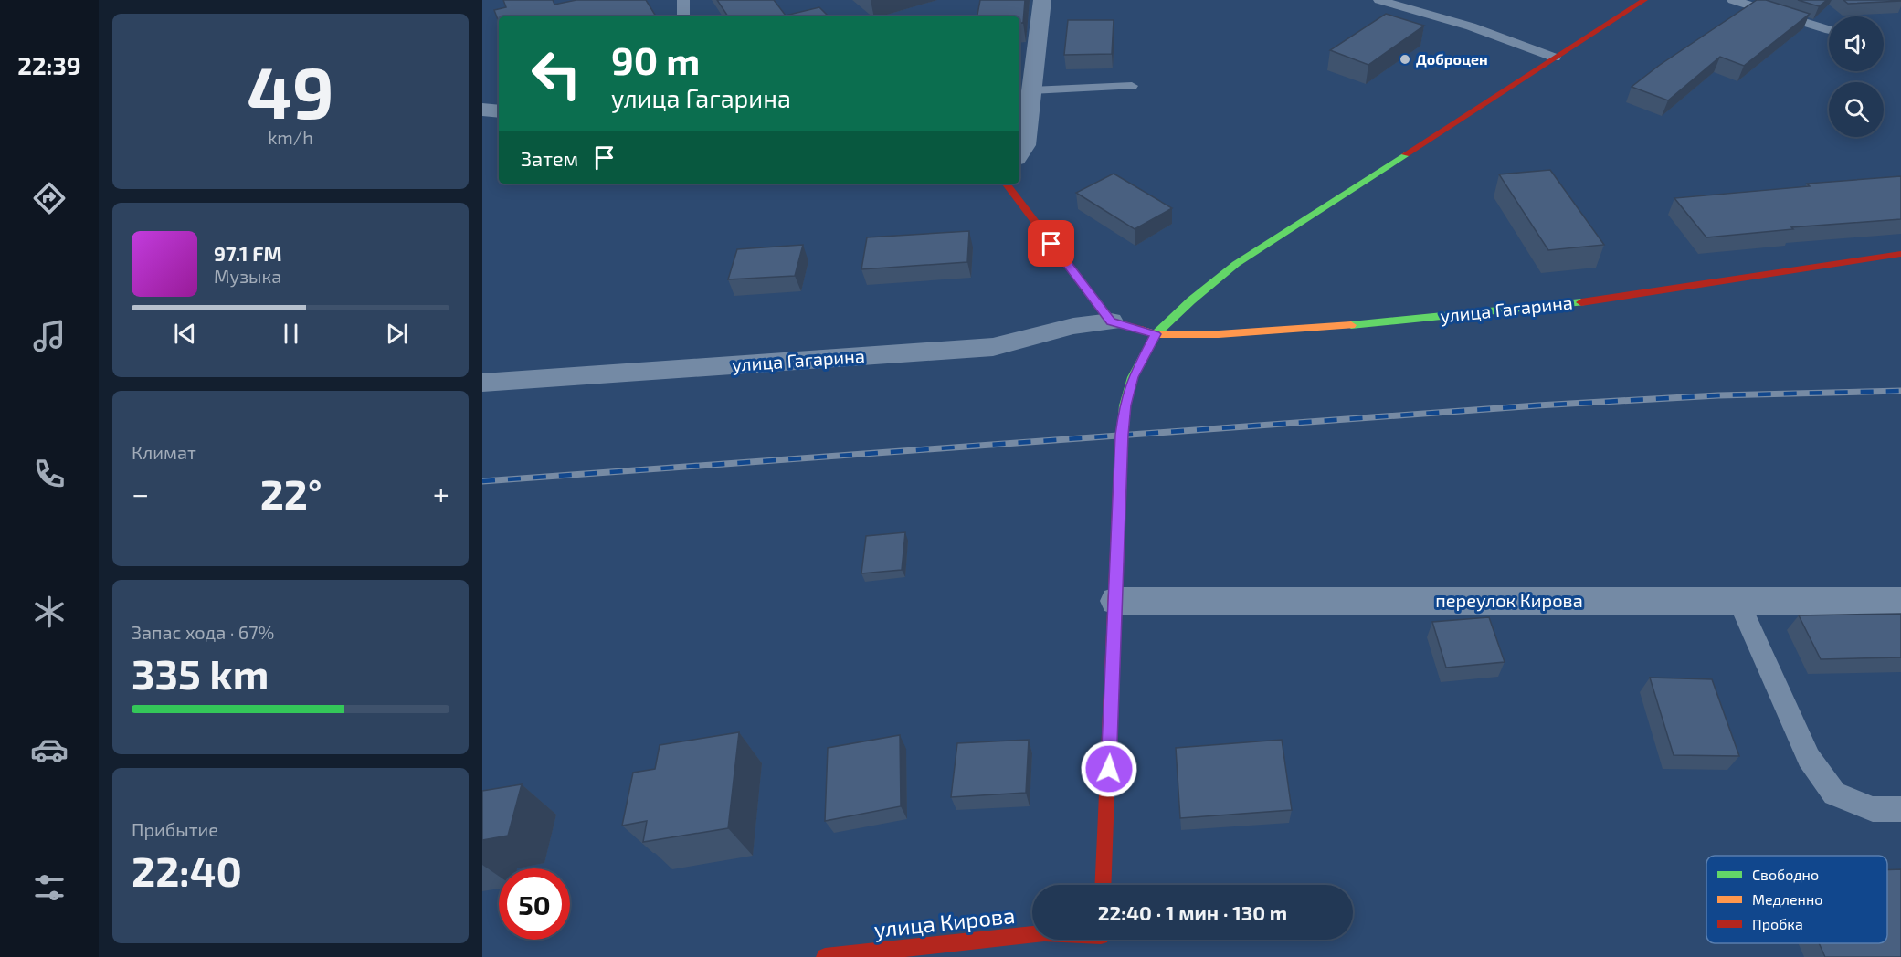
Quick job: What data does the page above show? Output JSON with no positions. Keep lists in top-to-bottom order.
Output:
{
  "streets": {
    "main road": ["улица Гагарина", "улица Кирова"],
    "street": ["переулок Кирова"]
  },
  "places": ["Доброцен"],
  "legend": ["Свободно", "Медленно", "Пробка"],
  "page": {
    "tabs": "22:39",
    "tile": [
      ["49", "km/h"],
      "Климат",
      ["Запас хода · 67%", "335 km"],
      ["Прибытие", "22:40"]
    ],
    "turn": ["90 m", "улица Гагарина"],
    "then": "Затем",
    "song": ["97.1 FM", "Музыка"],
    "heat": ["−", "22°", "+"],
    "limit": "50",
    "trip": "22:40 · 1 мин · 130 m"
  }
}
